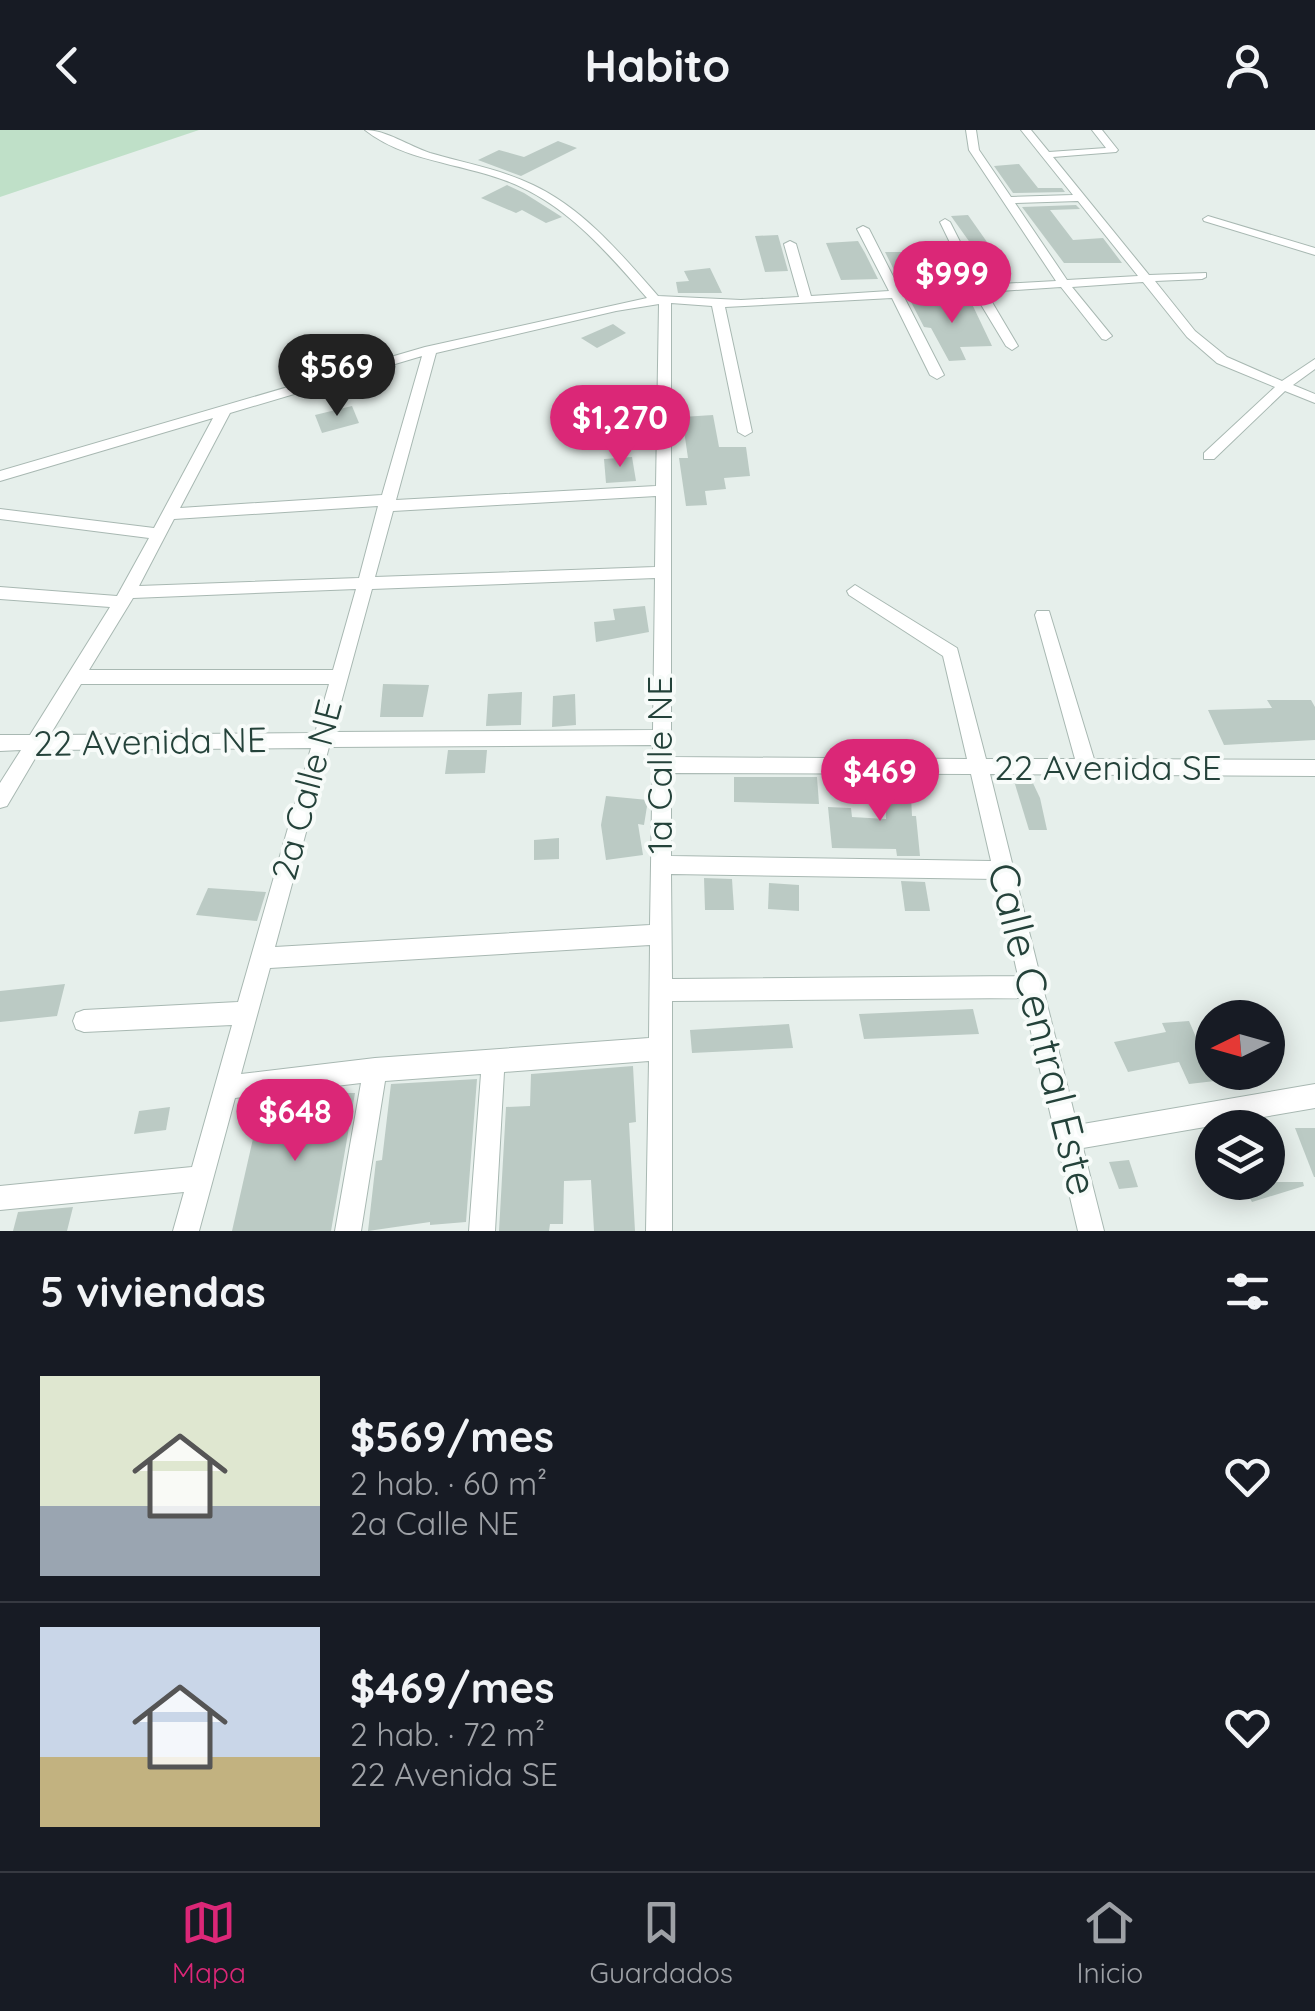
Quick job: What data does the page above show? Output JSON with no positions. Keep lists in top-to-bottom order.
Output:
{
  "streets": {
    "street": [
      "22 Avenida NE",
      "1a Calle NE",
      "22 Avenida SE",
      "2a Calle NE",
      "Calle Central Este"
    ]
  },
  "crossings": [
    ["22 Avenida NE", "1a Calle NE"],
    ["22 Avenida NE", "2a Calle NE"],
    ["1a Calle NE", "22 Avenida SE"],
    ["22 Avenida SE", "Calle Central Este"]
  ],
  "north": "left",
  "page": {
    "header": "Habito",
    "price": [
      "$999",
      "$569",
      "$1,270",
      "$469",
      "$648"
    ],
    "heading": "5 viviendas",
    "list": [
      {
        "name": "$569/mes",
        "note": "2 hab. · 60 m² · 2a Calle NE"
      },
      {
        "name": "$469/mes",
        "note": "2 hab. · 72 m² · 22 Avenida SE"
      }
    ],
    "tabs": ["Mapa", "Guardados", "Inicio"]
  }
}
